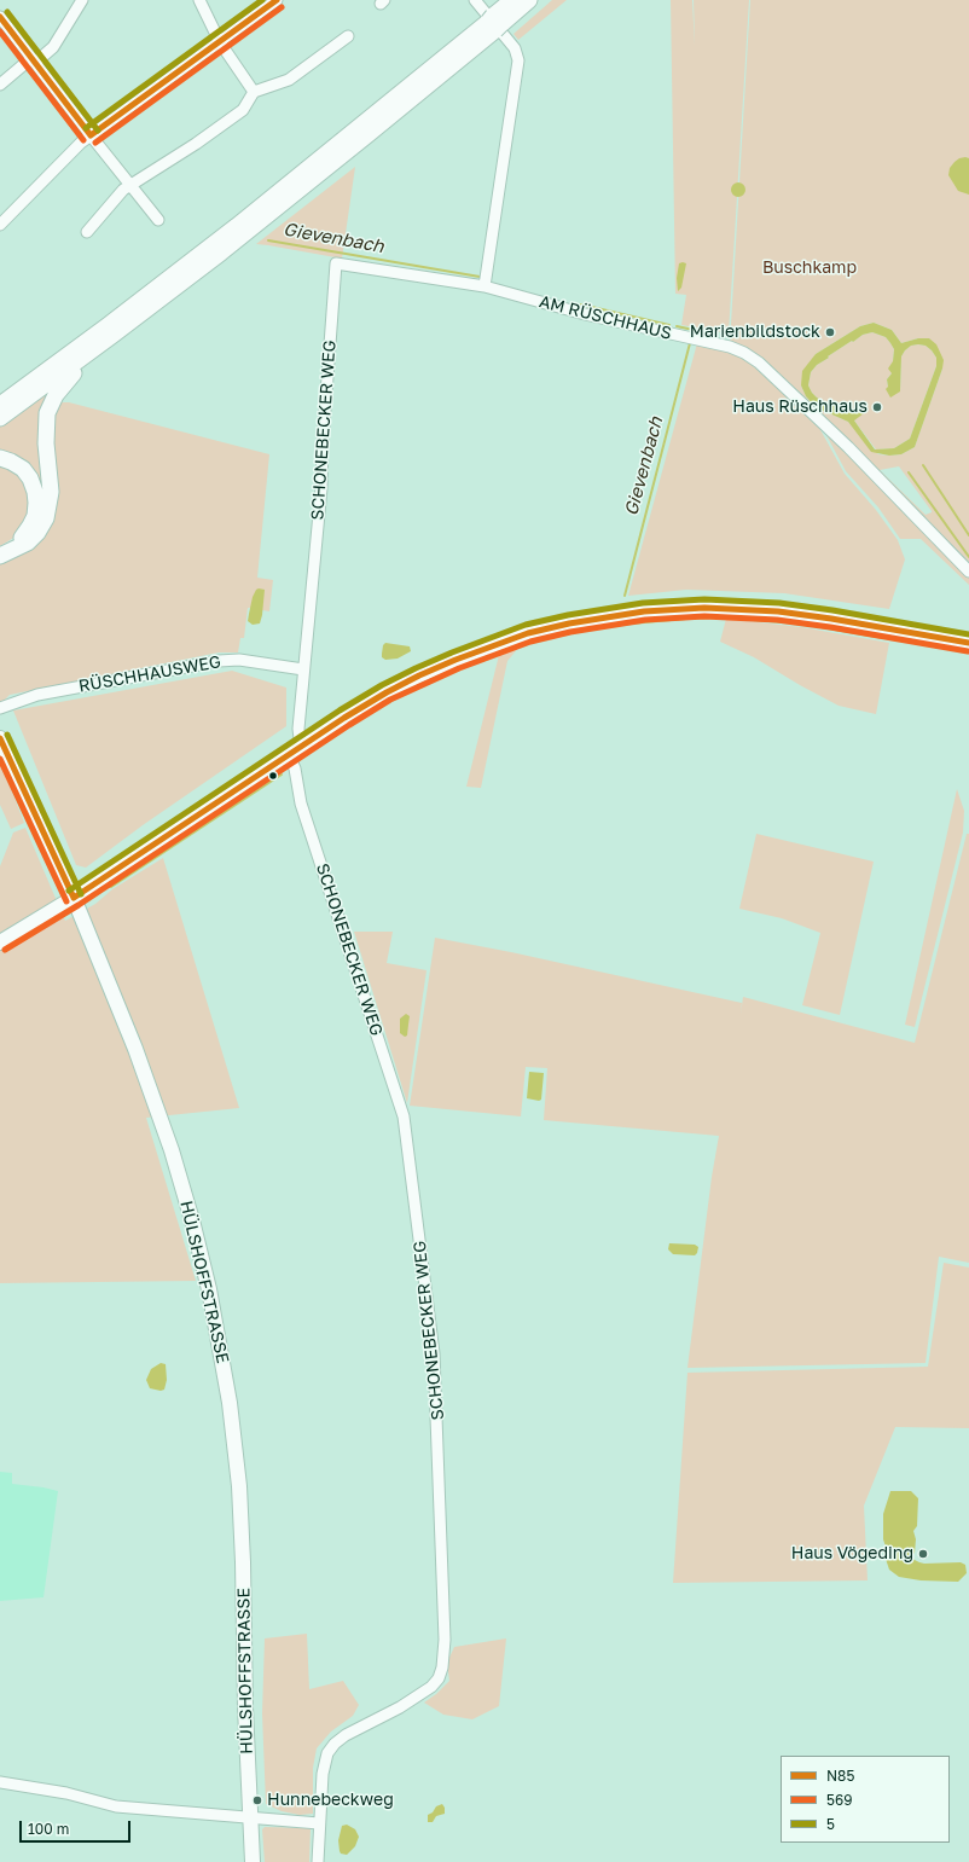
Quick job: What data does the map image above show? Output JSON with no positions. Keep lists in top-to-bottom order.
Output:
{
  "streets": {
    "main road": ["HÜLSHOFFSTRASSE"],
    "street": ["AM RÜSCHHAUS", "SCHONEBECKER WEG", "RÜSCHHAUSWEG"]
  },
  "crossings": [
    ["AM RÜSCHHAUS", "SCHONEBECKER WEG"],
    ["SCHONEBECKER WEG", "RÜSCHHAUSWEG"]
  ],
  "water": ["Gievenbach"],
  "parks": ["Buschkamp"],
  "places": [
    "Marienbildstock",
    "Haus Rüschhaus",
    "Haus Vögeding",
    "Hunnebeckweg"
  ],
  "lines": ["transit line N85", "transit line 5", "transit line 569"],
  "legend": ["N85", "569", "5"],
  "scale_bar": "100 m"
}
